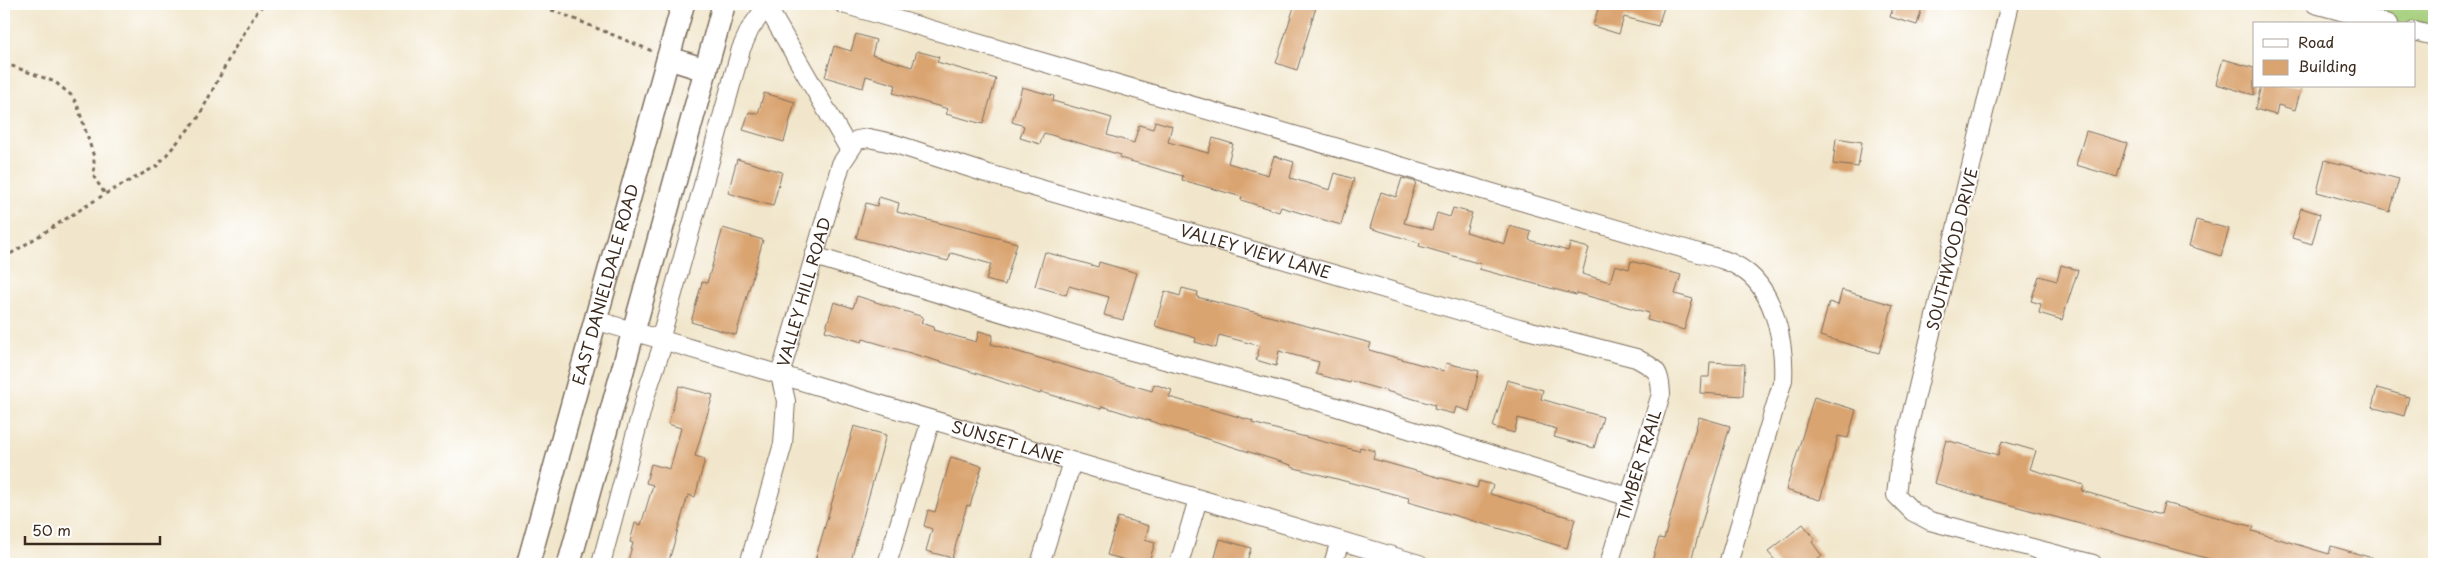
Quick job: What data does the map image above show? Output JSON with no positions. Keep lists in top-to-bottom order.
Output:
{
  "streets": {
    "main road": ["EAST DANIELDALE ROAD"],
    "street": [
      "SOUTHWOOD DRIVE",
      "VALLEY VIEW LANE",
      "VALLEY HILL ROAD",
      "SUNSET LANE",
      "TIMBER TRAIL"
    ]
  },
  "crossings": [
    ["VALLEY VIEW LANE", "VALLEY HILL ROAD"],
    ["VALLEY VIEW LANE", "TIMBER TRAIL"],
    ["EAST DANIELDALE ROAD", "SUNSET LANE"],
    ["VALLEY HILL ROAD", "SUNSET LANE"]
  ],
  "legend": ["Road", "Building"],
  "scale_bar": "50 m"
}
